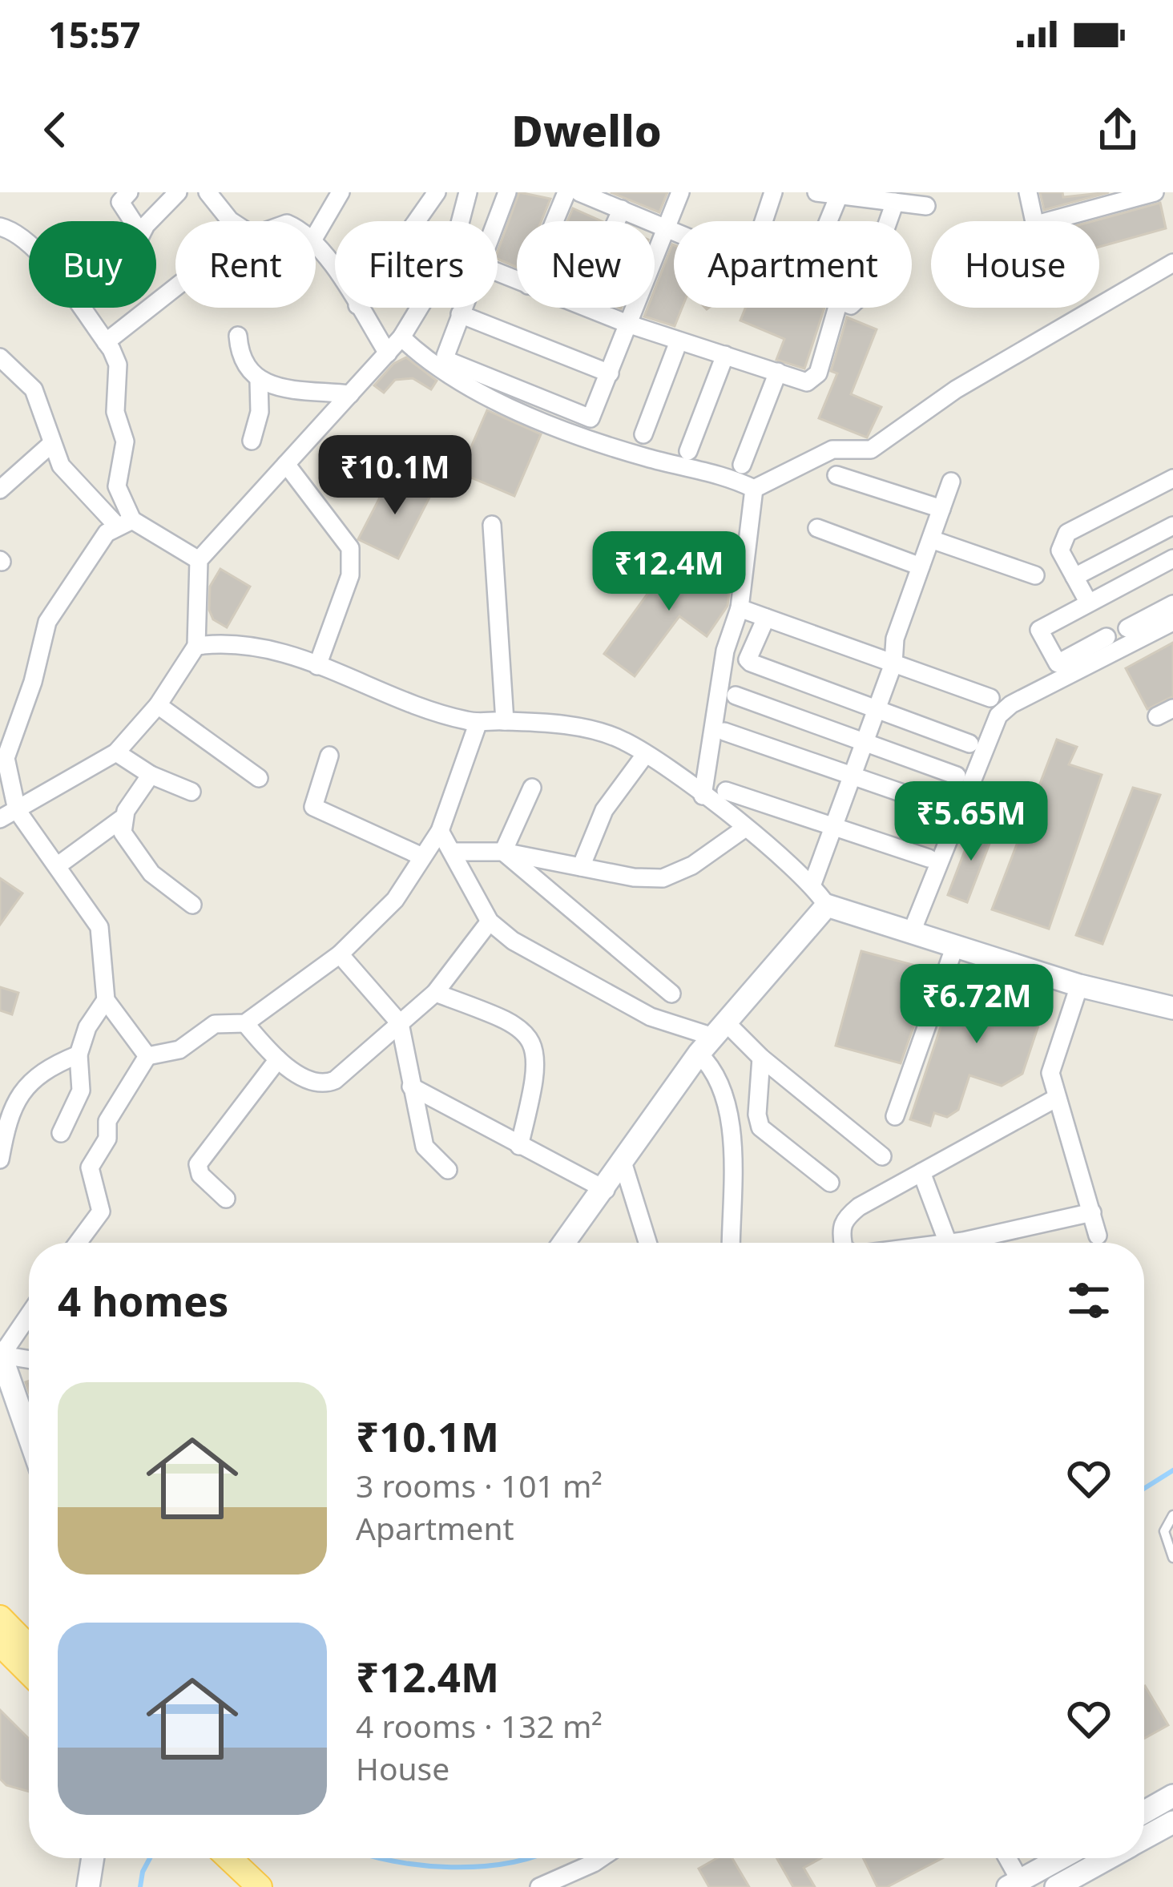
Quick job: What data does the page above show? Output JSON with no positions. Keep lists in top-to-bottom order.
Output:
{
  "page": {
    "status": "15:57",
    "header": "Dwello",
    "chip": [
      "Buy",
      "Rent",
      "Filters",
      "New",
      "Apartment",
      "House"
    ],
    "price": [
      "₹10.1M",
      "₹12.4M",
      "₹5.65M",
      "₹6.72M"
    ],
    "heading": "4 homes",
    "list": [
      {
        "name": "₹10.1M",
        "note": "3 rooms · 101 m² · Apartment"
      },
      {
        "name": "₹12.4M",
        "note": "4 rooms · 132 m² · House"
      }
    ]
  }
}
